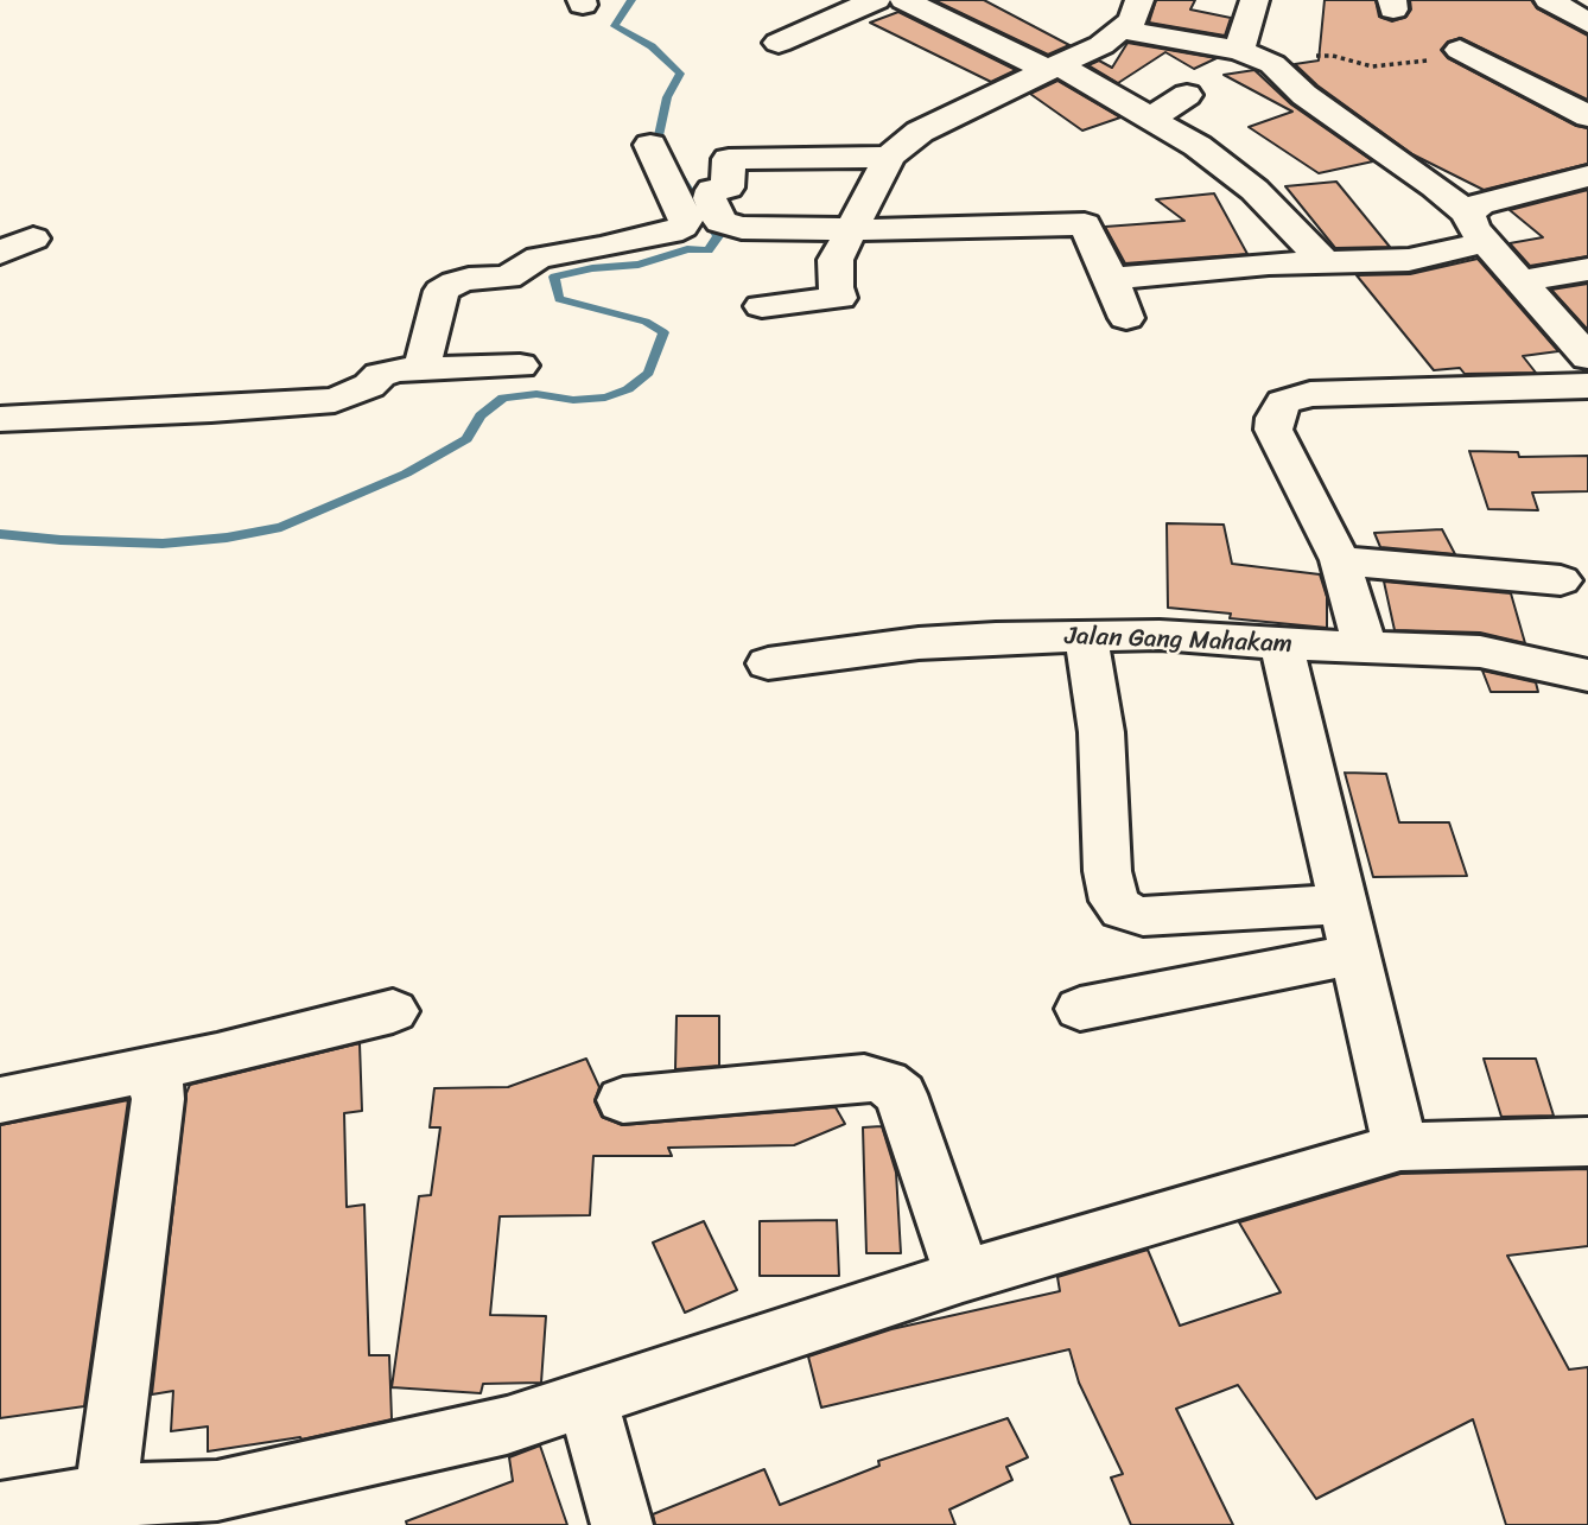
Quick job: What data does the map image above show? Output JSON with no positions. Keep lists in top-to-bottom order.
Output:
{
  "streets": {
    "street": ["Jalan Gang Mahakam"]
  }
}
